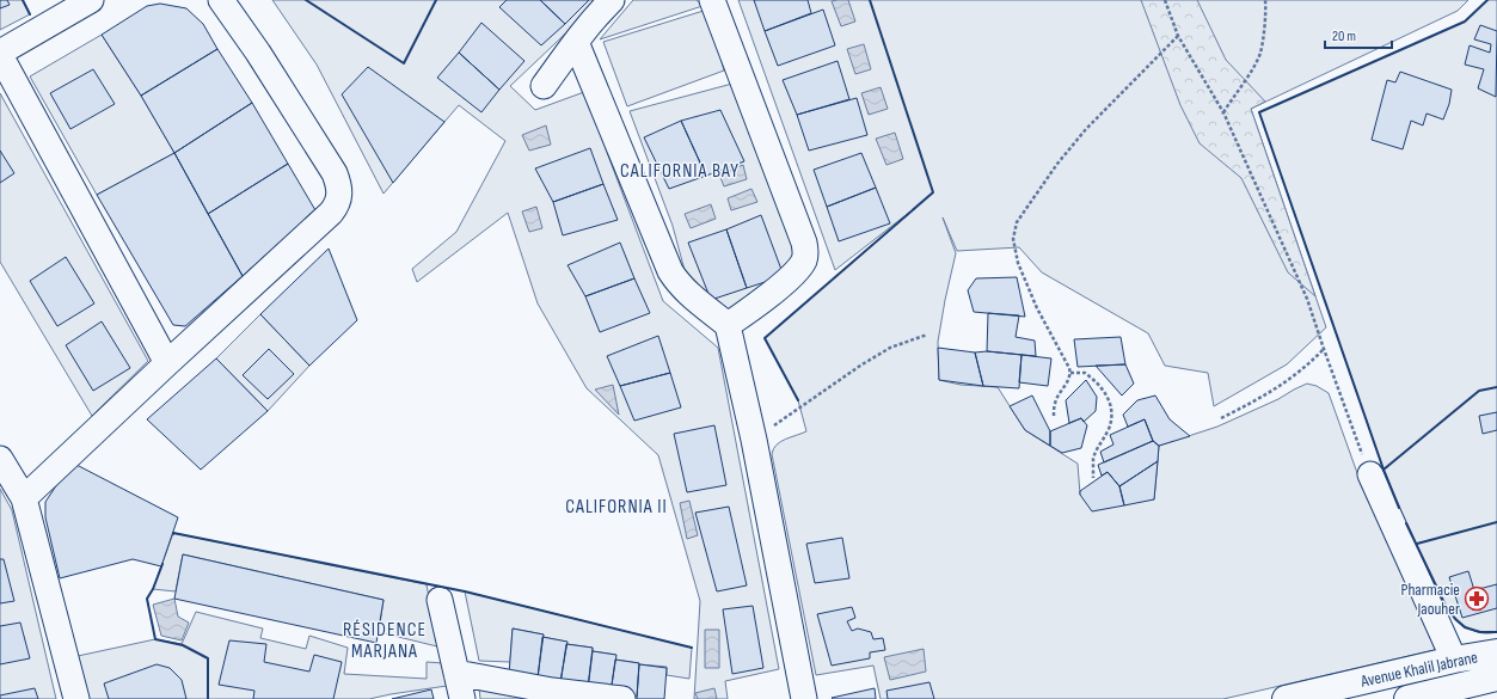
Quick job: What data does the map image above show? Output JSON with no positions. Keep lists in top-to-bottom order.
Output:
{
  "streets": {
    "main road": ["Avenue Khalil Jabrane"]
  },
  "districts": ["CALIFORNIA BAY", "CALIFORNIA II", "RÉSIDENCE MARJANA"],
  "places": {
    "pharmacy": ["Pharmacie Jaouher"]
  },
  "scale_bar": "20 m"
}
